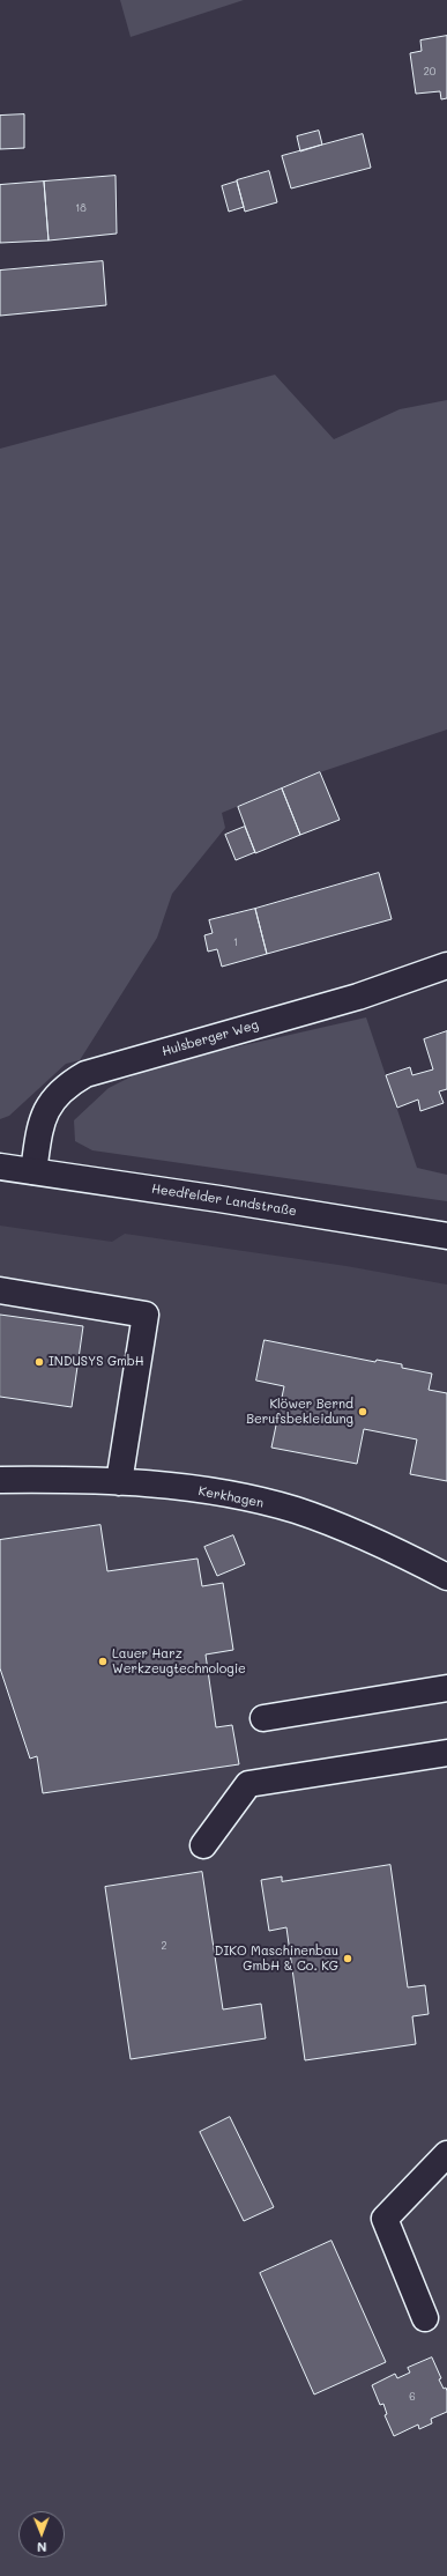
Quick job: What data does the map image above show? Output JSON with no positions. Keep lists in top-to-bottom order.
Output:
{
  "streets": {
    "street": ["Hulsberger Weg", "Heedfelder Landstraße", "Kerkhagen"]
  },
  "crossings": [
    ["Hulsberger Weg", "Heedfelder Landstraße"]
  ],
  "places": [
    "INDUSYS GmbH",
    "Klöwer Bernd Berufsbekleidung",
    "Lauer Harz Werkzeugtechnologie",
    "DIKO Maschinenbau GmbH & Co. KG"
  ],
  "house_numbers": [
    "20",
    "18",
    "1",
    "2",
    "6"
  ],
  "north": "bottom"
}
